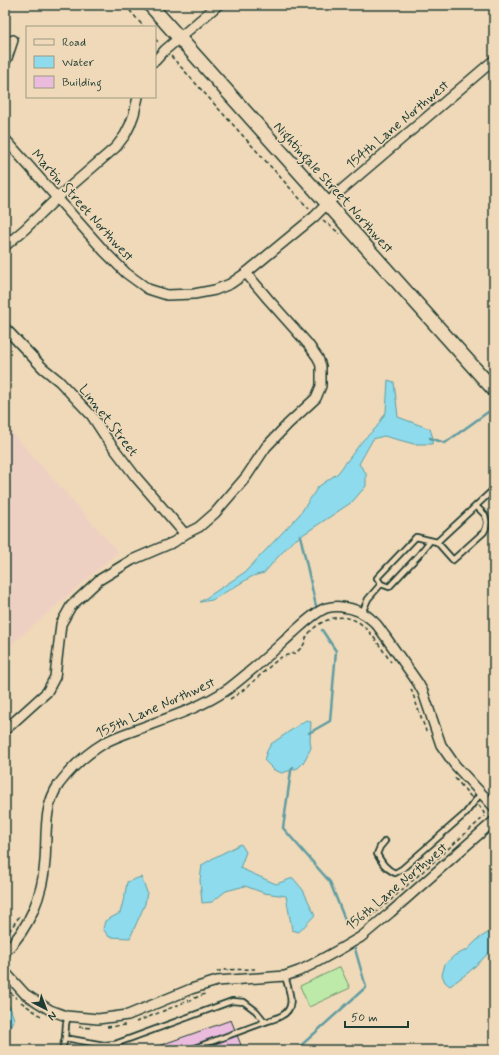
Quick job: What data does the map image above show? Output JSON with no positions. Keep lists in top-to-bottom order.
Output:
{
  "streets": {
    "street": [
      "154th Lane Northwest",
      "Nightingale Street Northwest",
      "Martin Street Northwest",
      "Linnet Street",
      "155th Lane Northwest",
      "156th Lane Northwest"
    ]
  },
  "crossings": [
    ["154th Lane Northwest", "Nightingale Street Northwest"],
    ["154th Lane Northwest", "Martin Street Northwest"]
  ],
  "legend": ["Road", "Water", "Building"],
  "scale_bar": "50 m",
  "north": "bottom right"
}
